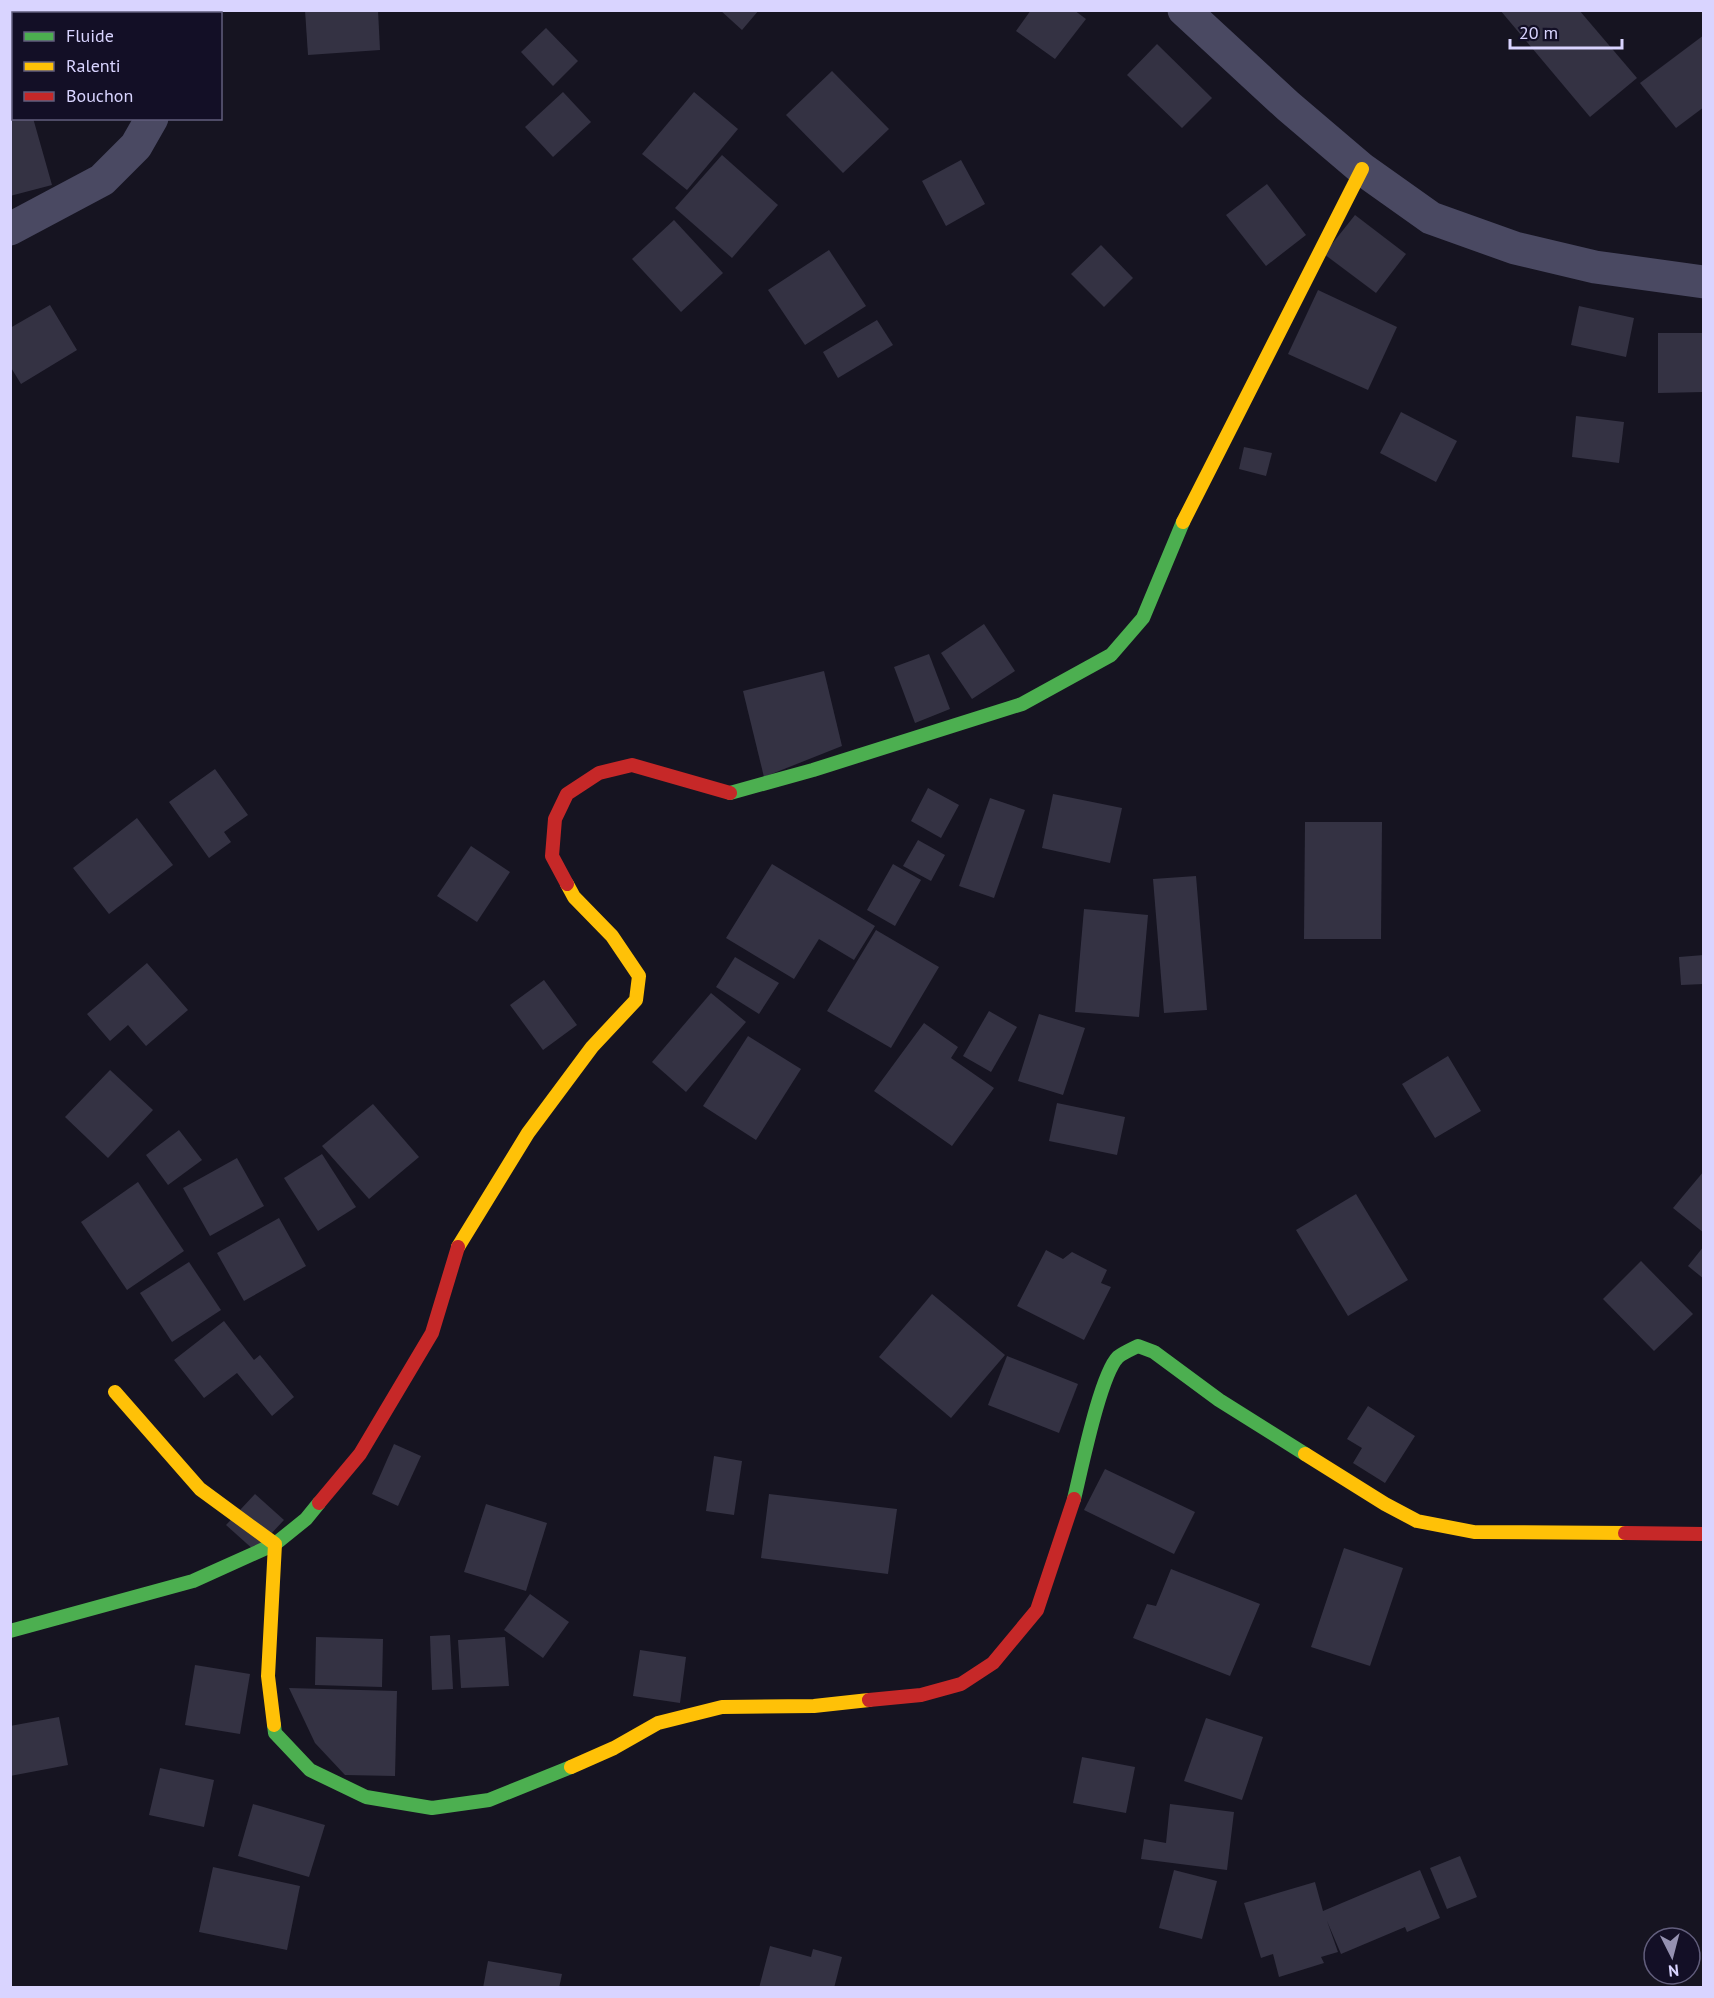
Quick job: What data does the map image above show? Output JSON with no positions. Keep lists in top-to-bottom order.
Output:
{
  "legend": ["Fluide", "Ralenti", "Bouchon"],
  "scale_bar": "20 m",
  "north": "bottom"
}
